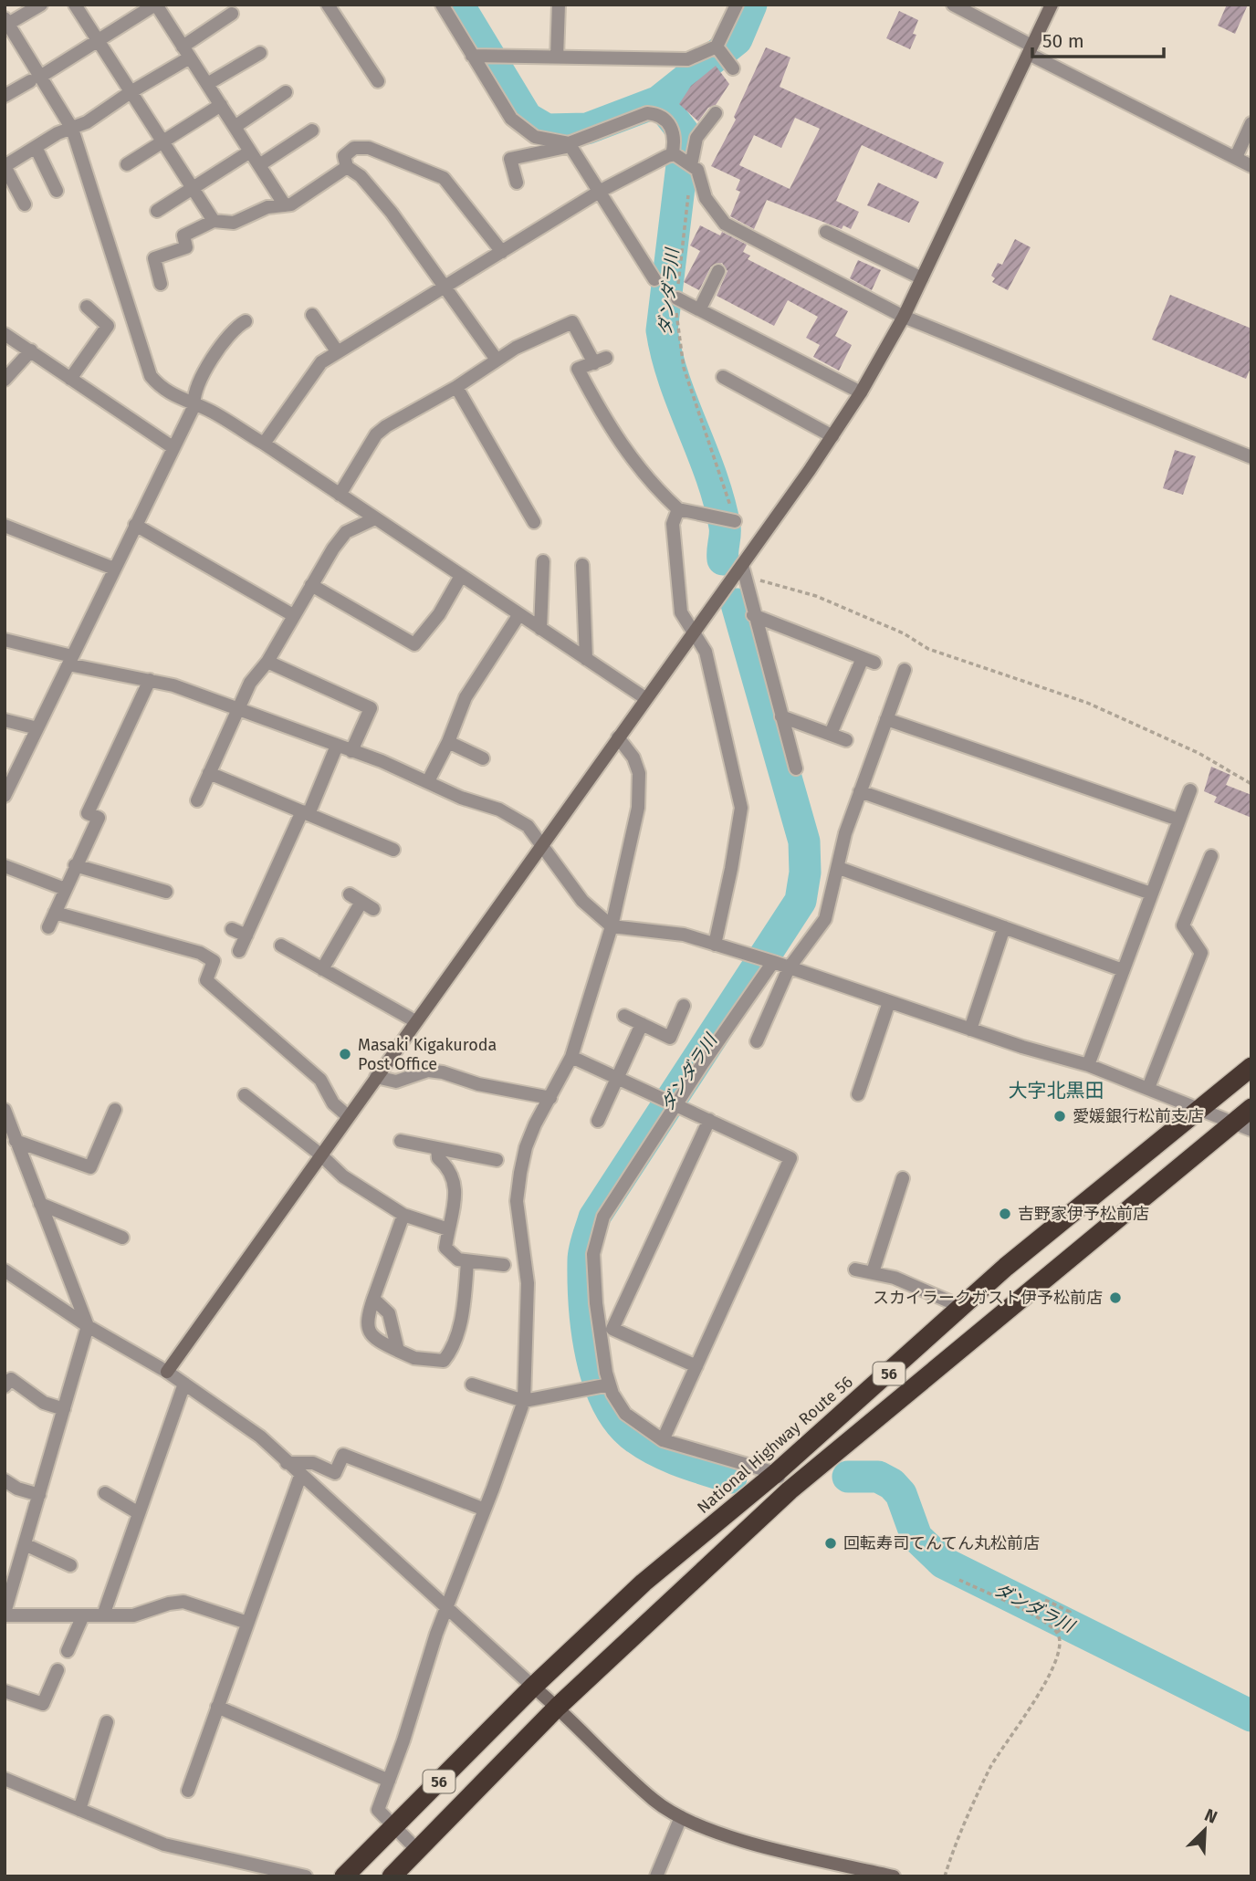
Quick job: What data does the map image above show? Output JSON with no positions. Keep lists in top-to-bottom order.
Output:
{
  "streets": {
    "highway": ["56", "National Highway Route 56"]
  },
  "districts": ["大字北黒田"],
  "water": ["ダンダラ川"],
  "places": [
    "Masaki Kigakuroda Post Office",
    "愛媛銀行松前支店",
    "吉野家伊予松前店",
    "スカイラークガスト伊予松前店",
    "回転寿司てんてん丸松前店"
  ],
  "scale_bar": "50 m",
  "north": "top right"
}
